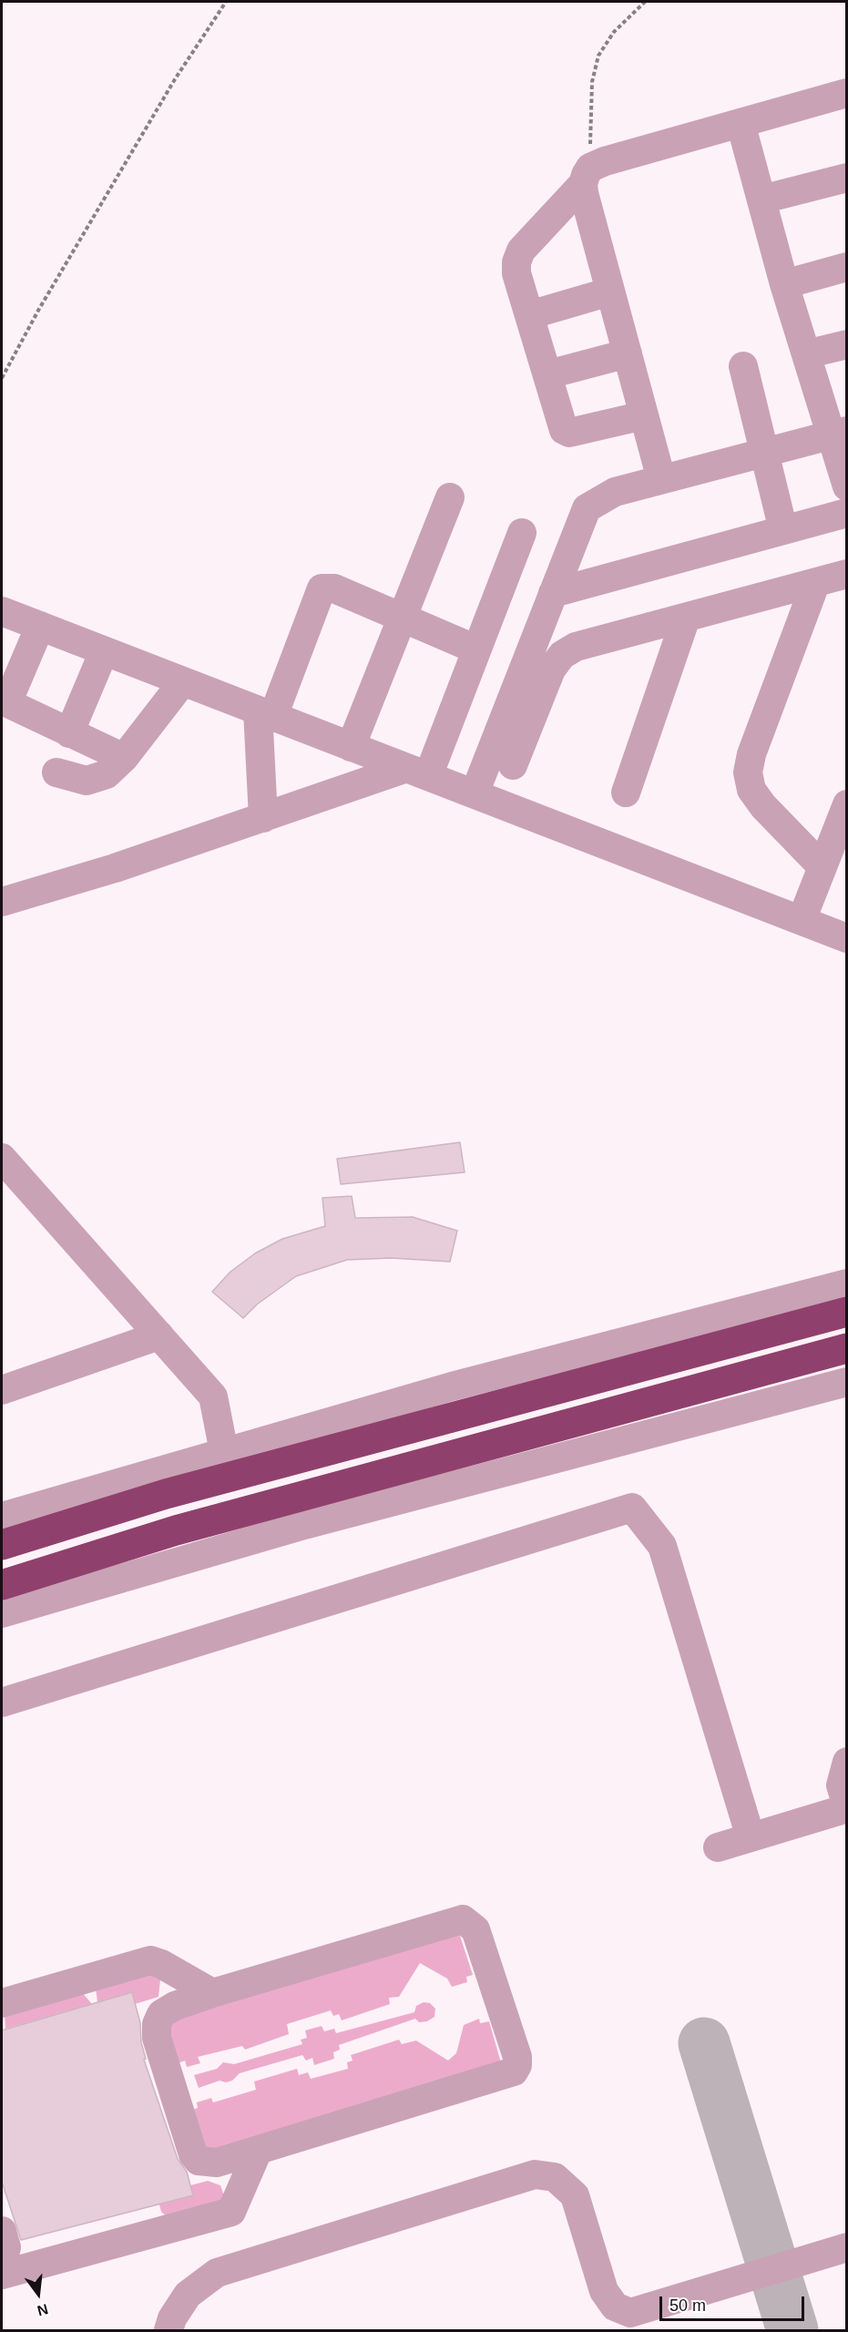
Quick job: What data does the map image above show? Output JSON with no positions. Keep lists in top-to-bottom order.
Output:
{
  "scale_bar": "50 m",
  "north": "bottom"
}
